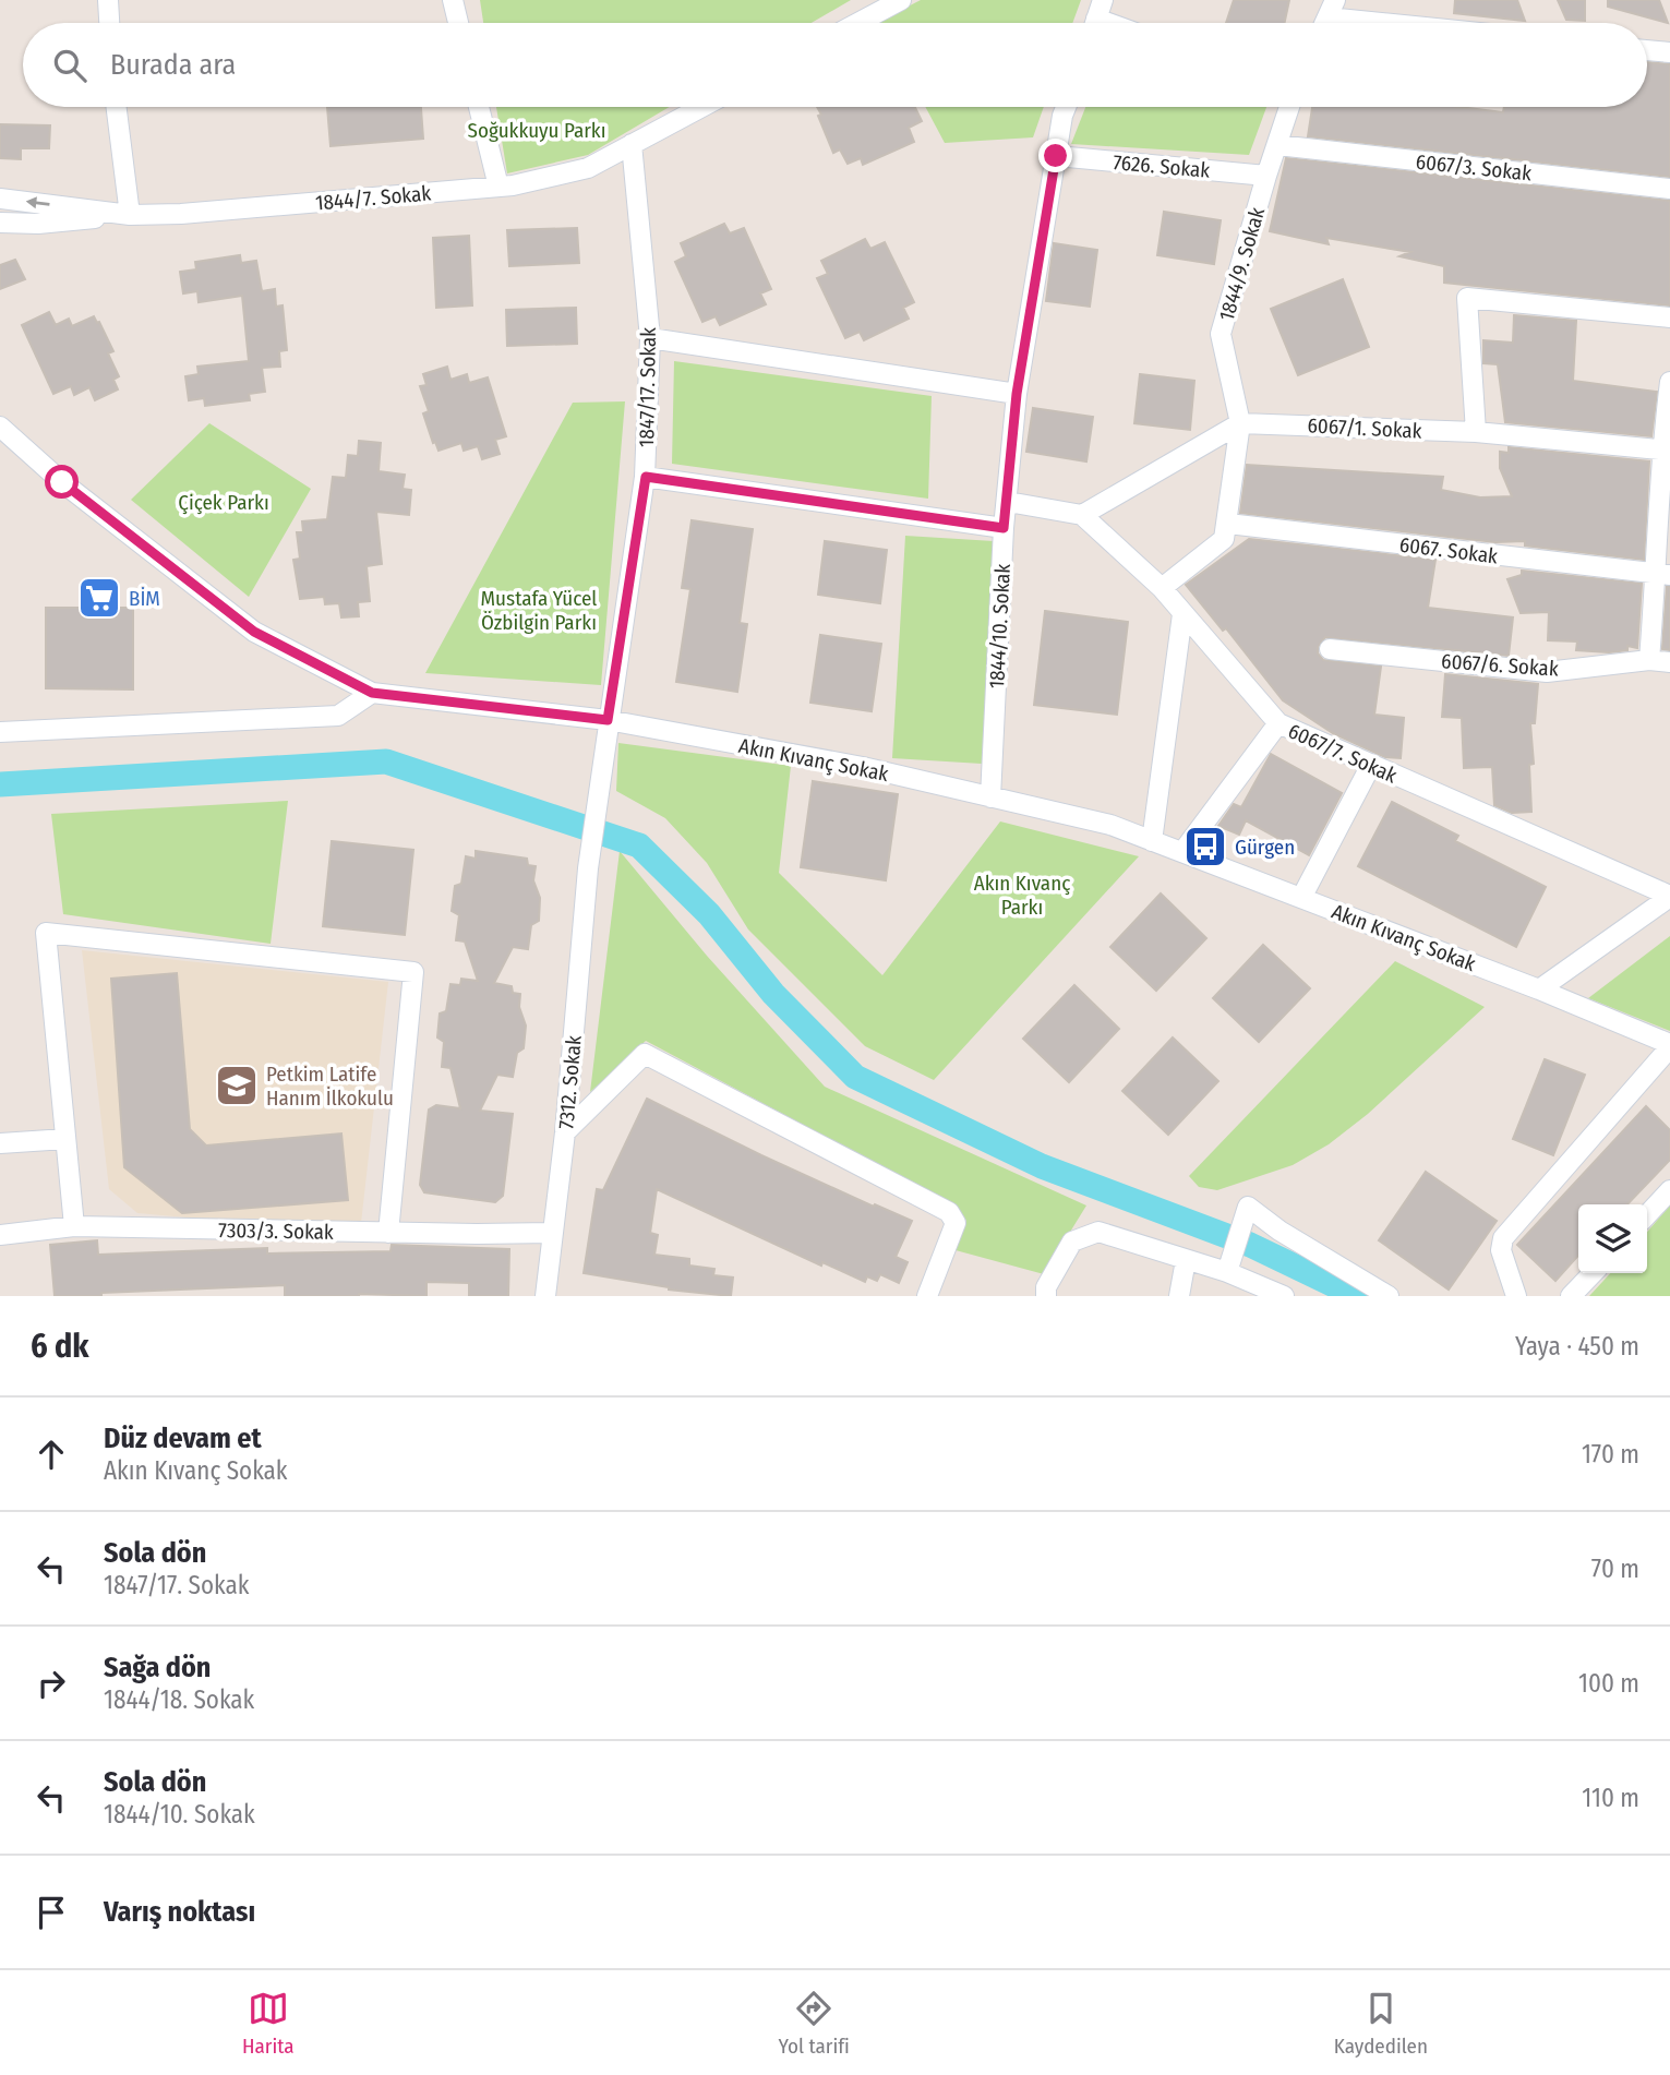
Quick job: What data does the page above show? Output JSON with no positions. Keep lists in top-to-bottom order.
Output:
{
  "streets": {
    "street": [
      "7626. Sokak",
      "6067/3. Sokak",
      "1844/7. Sokak",
      "1844/9. Sokak",
      "1847/17. Sokak",
      "6067/1. Sokak",
      "6067. Sokak",
      "1844/10. Sokak",
      "6067/6. Sokak",
      "6067/7. Sokak",
      "Akın Kıvanç Sokak",
      "7312. Sokak",
      "7303/3. Sokak"
    ]
  },
  "crossings": [
    ["7626. Sokak", "1844/9. Sokak"],
    ["7626. Sokak", "1844/10. Sokak"],
    ["6067/3. Sokak", "1844/9. Sokak"],
    ["1844/7. Sokak", "1847/17. Sokak"],
    ["1844/9. Sokak", "6067/1. Sokak"],
    ["1844/9. Sokak", "6067. Sokak"],
    ["1847/17. Sokak", "Akın Kıvanç Sokak"],
    ["1847/17. Sokak", "7312. Sokak"],
    ["1844/10. Sokak", "Akın Kıvanç Sokak"],
    ["7312. Sokak", "7303/3. Sokak"]
  ],
  "parks": [
    "Soğukkuyu Parkı",
    "Çiçek Parkı",
    "Mustafa Yücel Özbilgin Parkı",
    "Akın Kıvanç Parkı"
  ],
  "places": {
    "supermarket": ["BİM"],
    "bus stop": ["Gürgen"],
    "school or university": ["Petkim Latife Hanım İlkokulu"]
  },
  "page": {
    "search": "Burada ara",
    "heading": ["6 dk", "Yaya · 450 m"],
    "list": [
      ["Düz devam et", "Akın Kıvanç Sokak", "170 m"],
      ["Sola dön", "1847/17. Sokak", "70 m"],
      ["Sağa dön", "1844/18. Sokak", "100 m"],
      ["Sola dön", "1844/10. Sokak", "110 m"],
      "Varış noktası"
    ],
    "nav": ["Harita", "Yol tarifi", "Kaydedilen"]
  }
}
